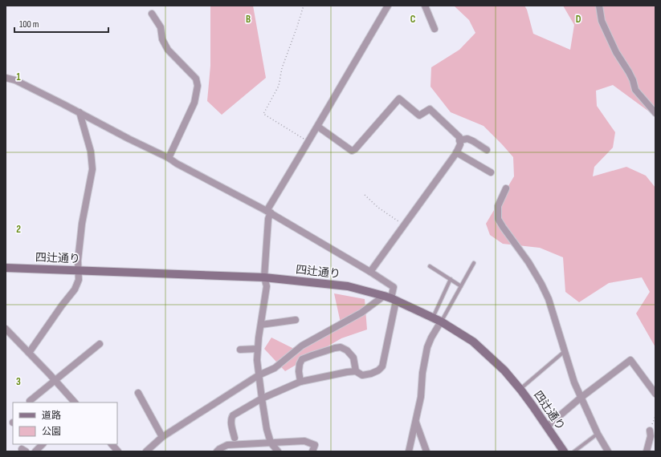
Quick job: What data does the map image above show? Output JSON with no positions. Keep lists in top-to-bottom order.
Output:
{
  "streets": {
    "street": ["四辻通り"]
  },
  "legend": ["道路", "公園"],
  "scale_bar": "100 m",
  "grid": {
    "columns": ["B", "C", "D"],
    "rows": ["1", "2", "3"]
  }
}
